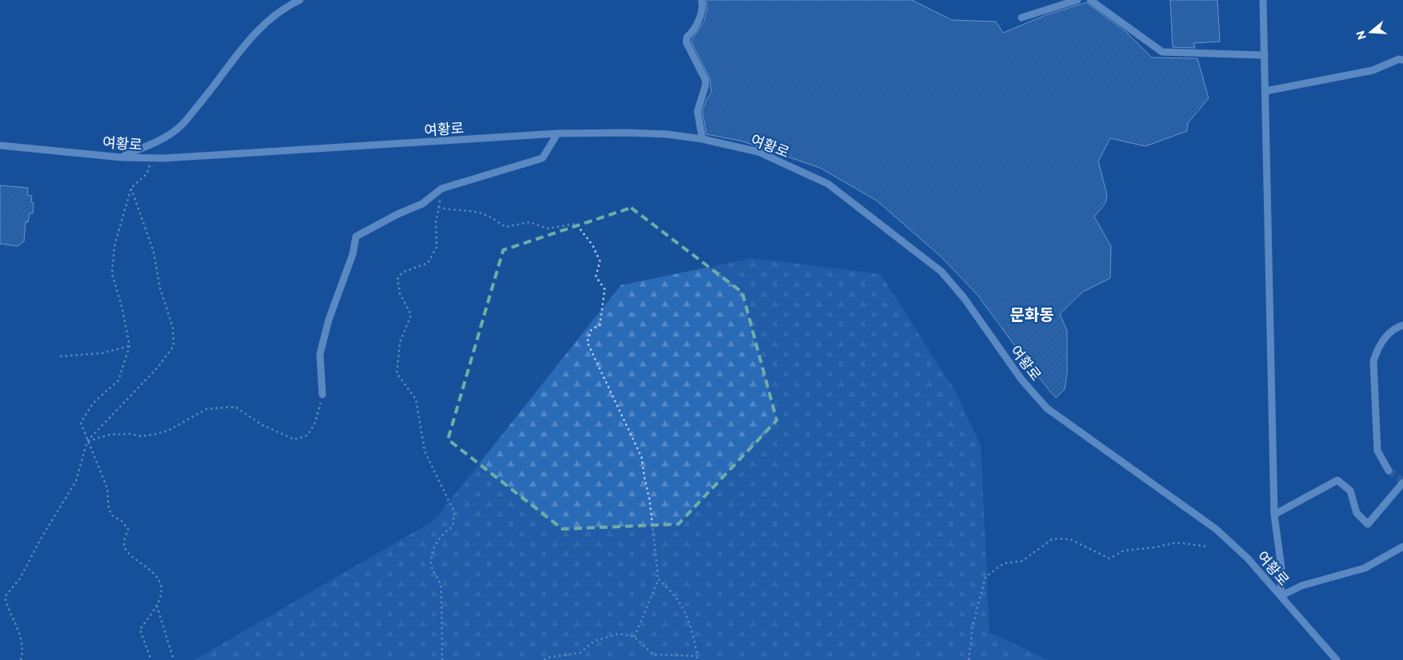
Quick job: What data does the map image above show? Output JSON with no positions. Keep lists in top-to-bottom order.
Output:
{
  "streets": {
    "street": ["여황로"]
  },
  "districts": ["문화동"],
  "north": "left"
}
